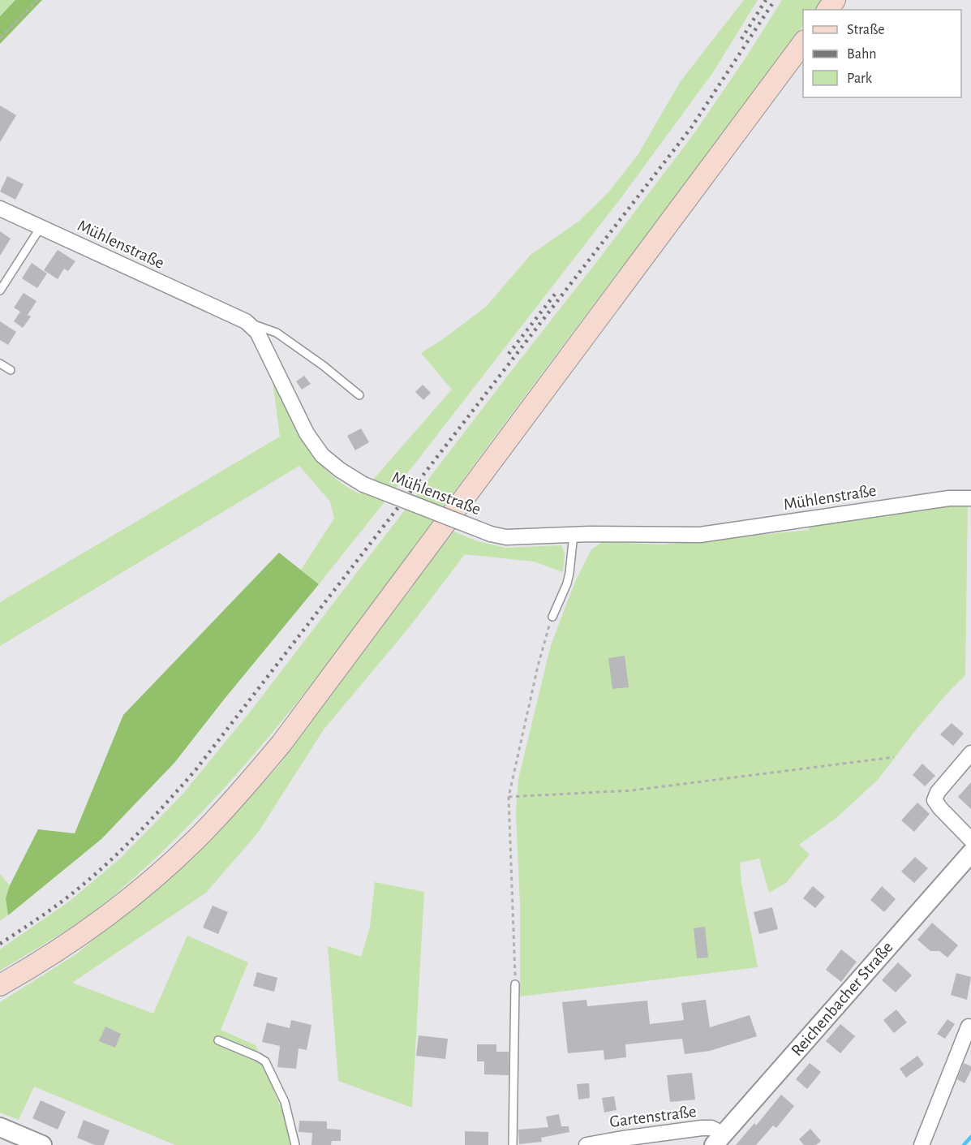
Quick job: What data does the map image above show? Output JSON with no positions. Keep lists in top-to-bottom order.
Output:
{
  "streets": {
    "street": ["Mühlenstraße", "Reichenbacher Straße", "Gartenstraße"]
  },
  "crossings": [
    ["Reichenbacher Straße", "Gartenstraße"]
  ],
  "legend": ["Straße", "Bahn", "Park"]
}
